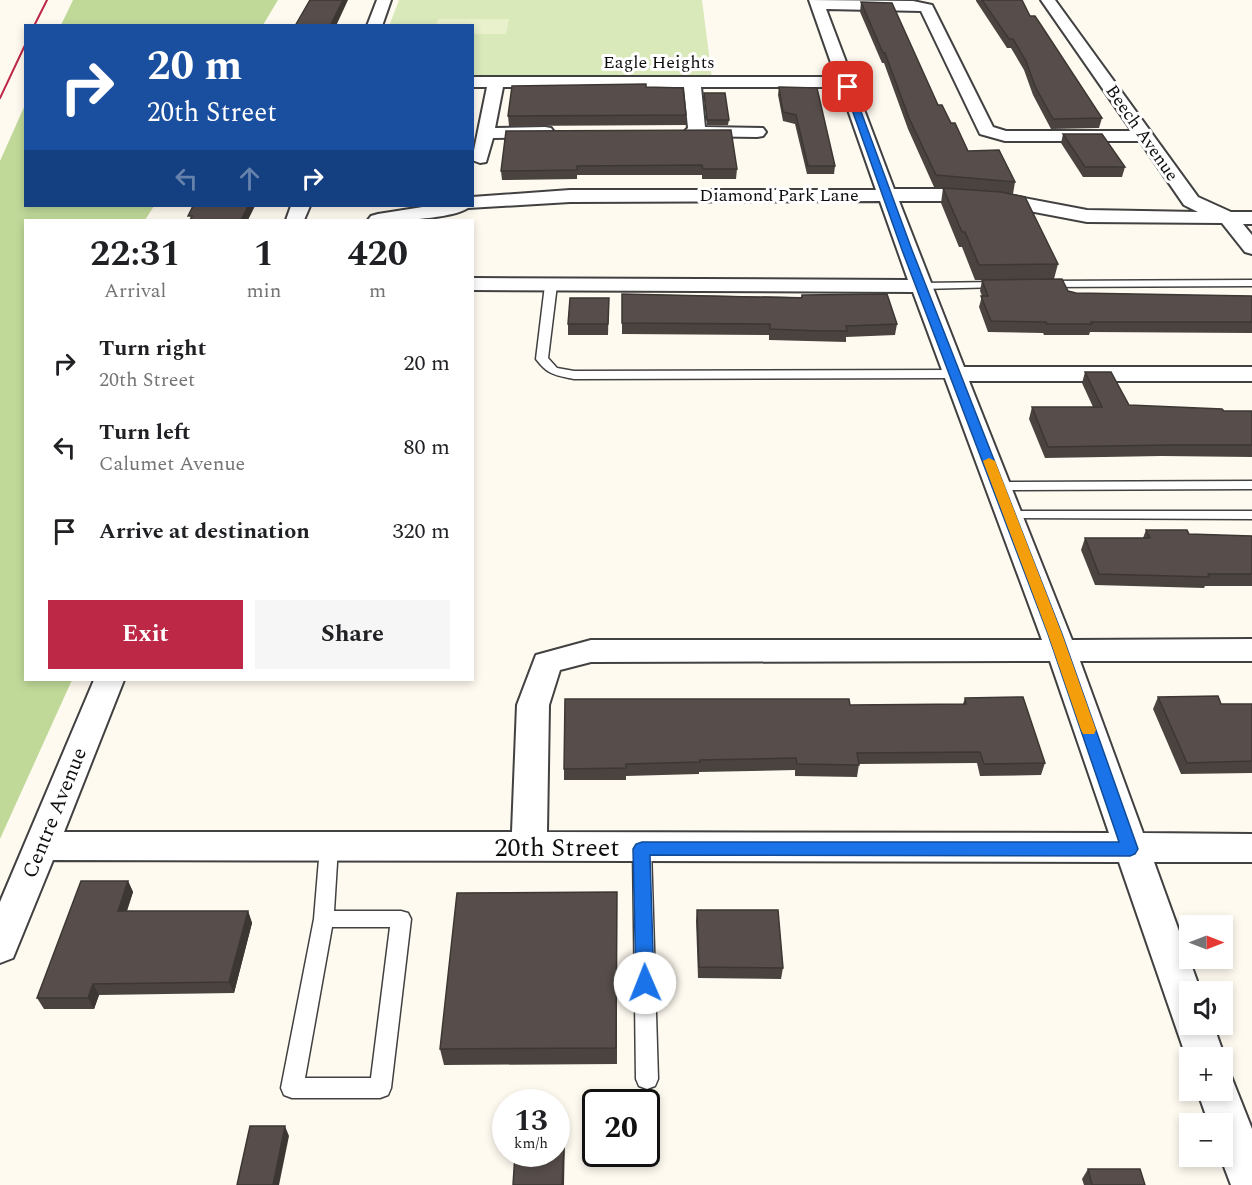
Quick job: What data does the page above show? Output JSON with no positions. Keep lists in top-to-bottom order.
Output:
{
  "streets": {
    "street": [
      "Eagle Heights",
      "Beech Avenue",
      "Diamond Park Lane",
      "Centre Avenue",
      "20th Street"
    ]
  },
  "crossings": [
    ["Beech Avenue", "Diamond Park Lane"],
    ["Centre Avenue", "20th Street"]
  ],
  "north": "right",
  "page": {
    "turn": ["20 m", "20th Street"],
    "eta": [
      "22:31",
      "Arrival",
      "1",
      "min",
      "420",
      "m"
    ],
    "list": [
      {
        "name": "Turn right",
        "note": "20th Street",
        "value": "20 m"
      },
      {
        "name": "Turn left",
        "note": "Calumet Avenue",
        "value": "80 m"
      },
      {
        "name": "Arrive at destination",
        "value": "320 m"
      }
    ],
    "buttons": ["Exit", "Share"],
    "map_buttons": ["+", "−"],
    "speed": "13 km/h",
    "limit": "20"
  }
}
